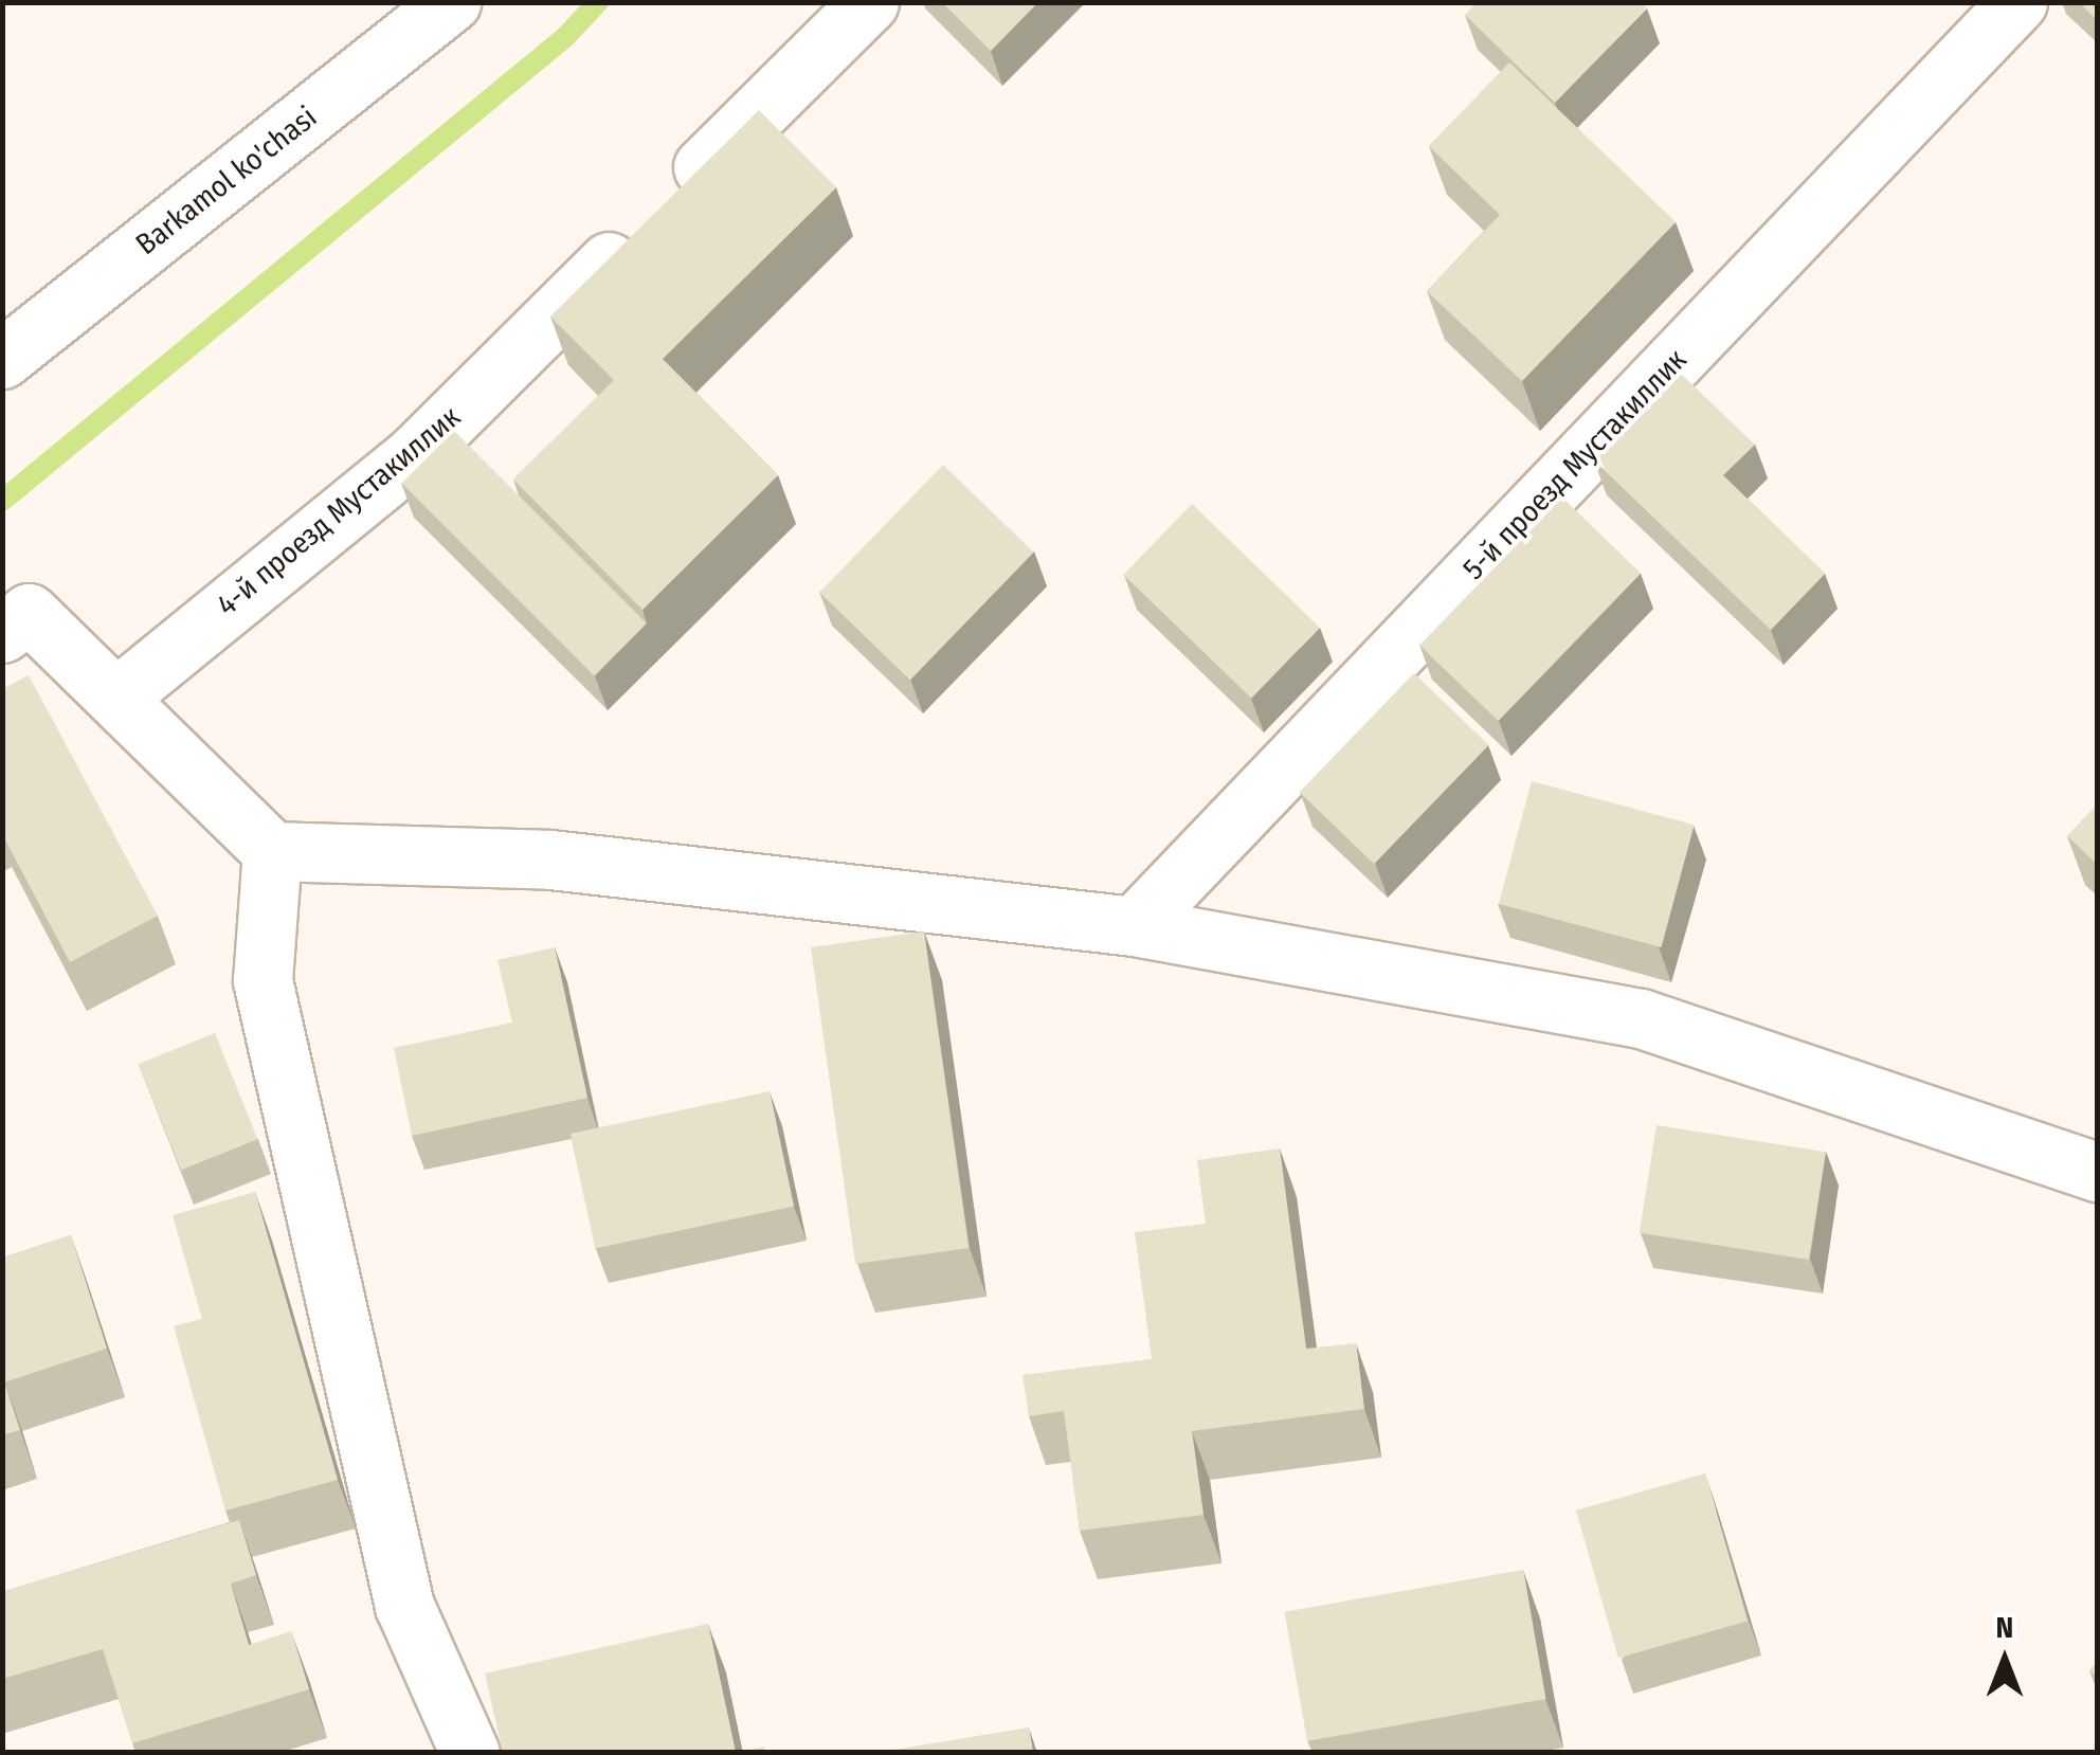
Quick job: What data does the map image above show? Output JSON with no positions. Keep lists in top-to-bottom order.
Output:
{
  "streets": {
    "street": ["Barkamol ko'chasi", "5-й проезд Мустакиллик", "4-й проезд Мустакиллик"]
  },
  "north": "top"
}
